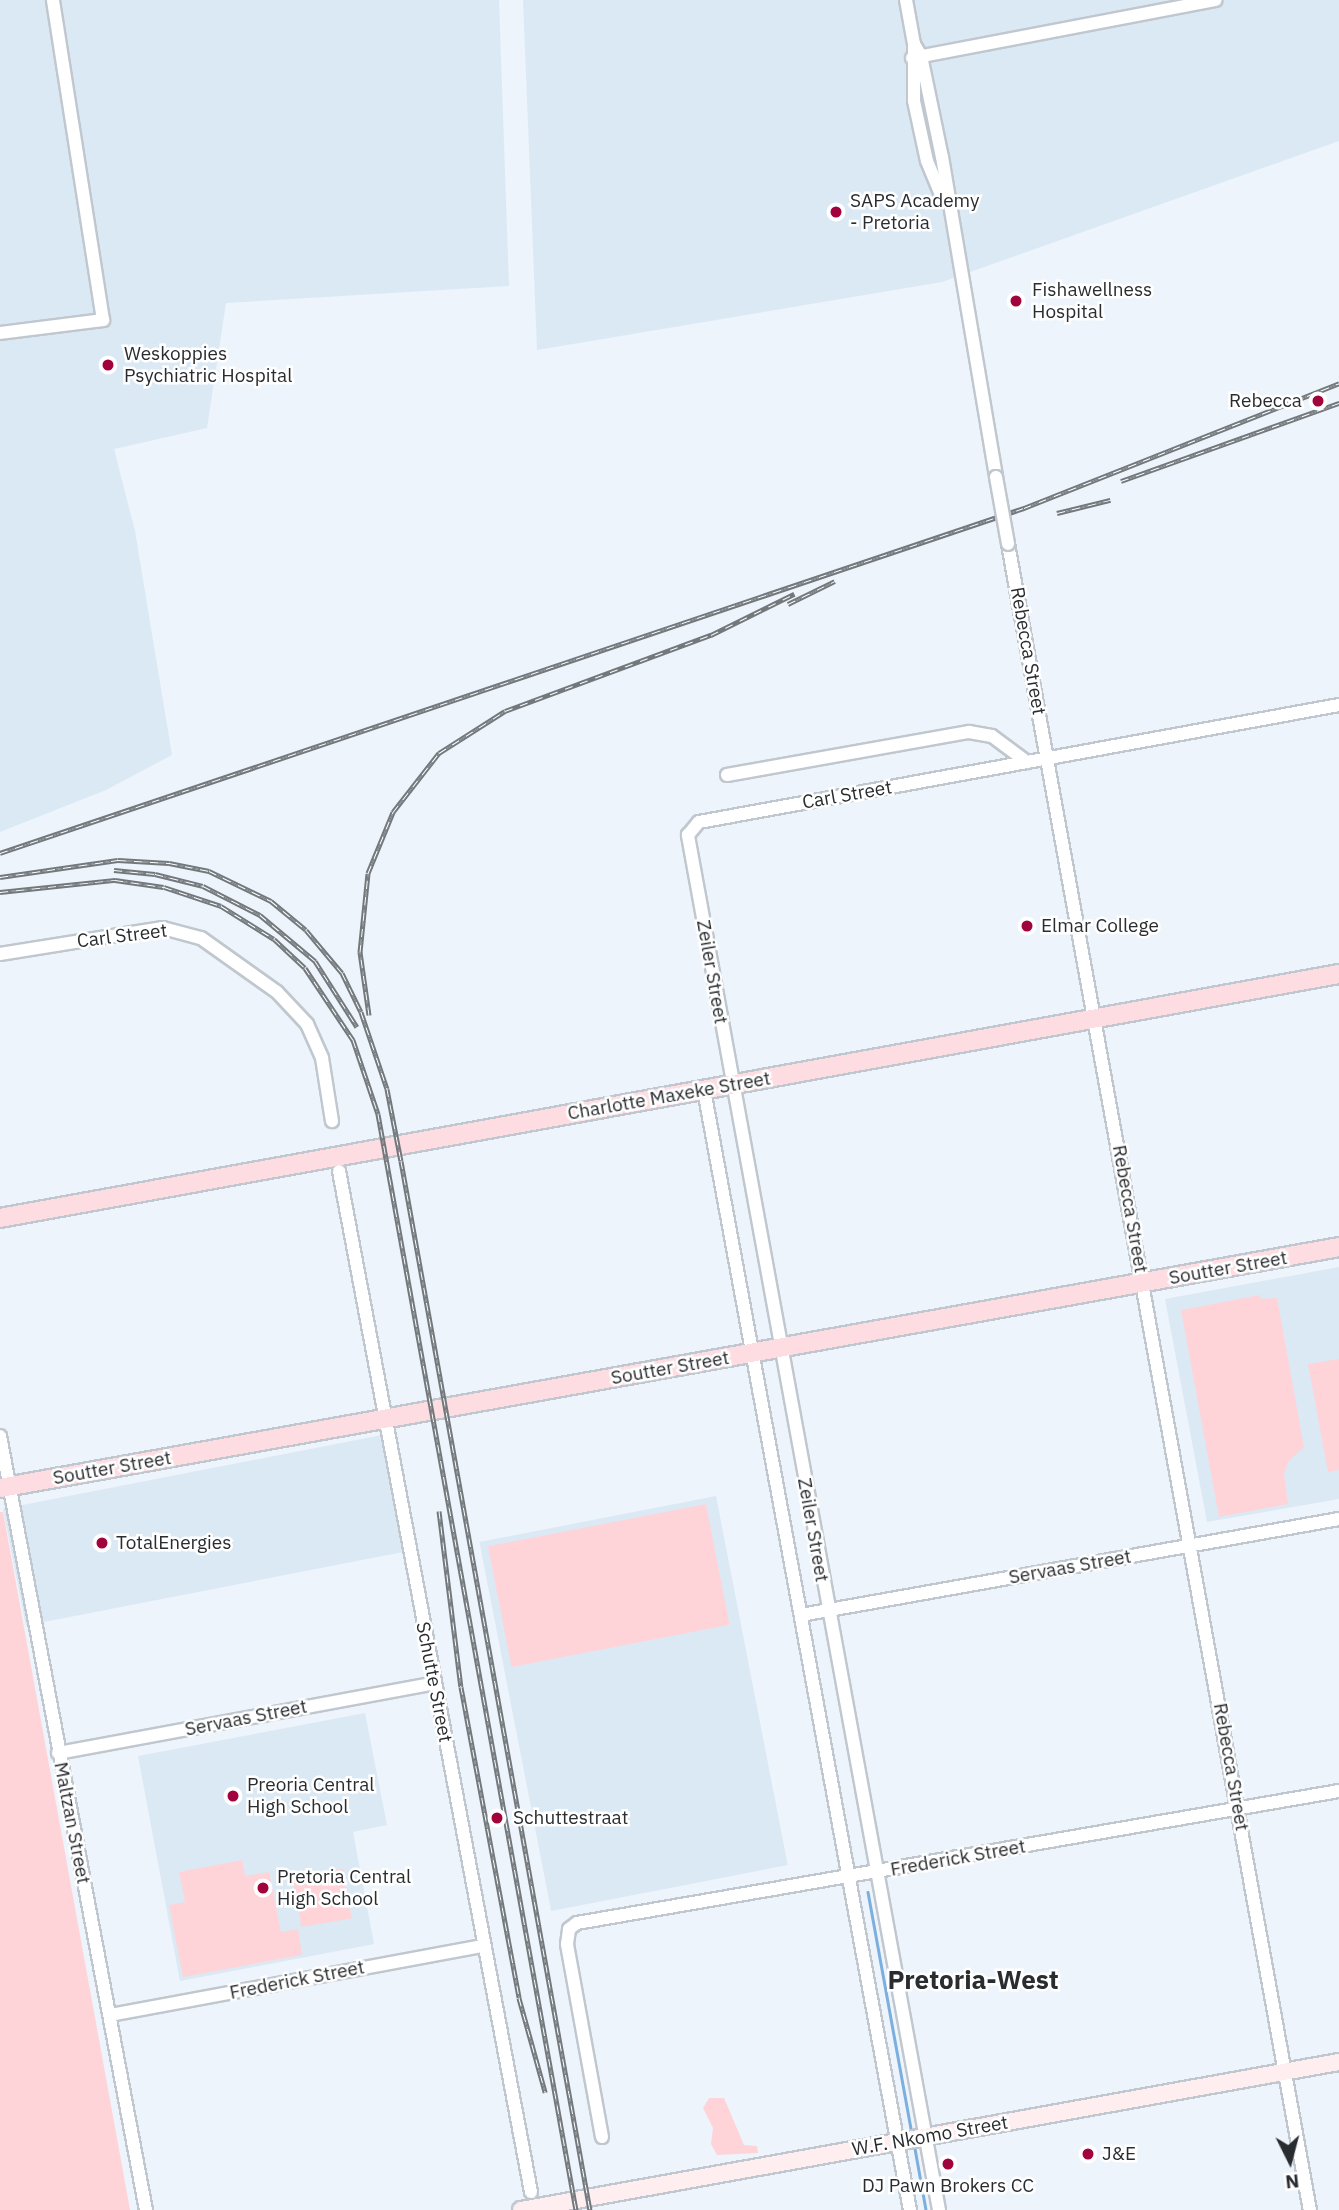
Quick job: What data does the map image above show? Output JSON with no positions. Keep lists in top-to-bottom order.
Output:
{
  "streets": {
    "main road": ["Charlotte Maxeke Street", "Soutter Street", "W.F. Nkomo Street"],
    "street": [
      "Rebecca Street",
      "Carl Street",
      "Zeiler Street",
      "Servaas Street",
      "Schutte Street",
      "Maltzan Street",
      "Frederick Street"
    ]
  },
  "crossings": [
    ["Rebecca Street", "Carl Street"],
    ["Rebecca Street", "Charlotte Maxeke Street"],
    ["Rebecca Street", "Soutter Street"],
    ["Rebecca Street", "Servaas Street"],
    ["Rebecca Street", "Frederick Street"],
    ["Rebecca Street", "W.F. Nkomo Street"],
    ["Carl Street", "Zeiler Street"],
    ["Zeiler Street", "Charlotte Maxeke Street"],
    ["Zeiler Street", "Soutter Street"],
    ["Zeiler Street", "Servaas Street"],
    ["Zeiler Street", "Frederick Street"],
    ["Zeiler Street", "W.F. Nkomo Street"],
    ["Soutter Street", "Schutte Street"],
    ["Soutter Street", "Maltzan Street"],
    ["Servaas Street", "Schutte Street"],
    ["Servaas Street", "Maltzan Street"],
    ["Schutte Street", "Frederick Street"],
    ["Maltzan Street", "Frederick Street"]
  ],
  "districts": ["Pretoria-West"],
  "places": [
    "SAPS Academy - Pretoria",
    "Fishawellness Hospital",
    "Weskoppies Psychiatric Hospital",
    "Rebecca",
    "Elmar College",
    "TotalEnergies",
    "Preoria Central High School",
    "Schuttestraat",
    "Pretoria Central High School",
    "J&E",
    "DJ Pawn Brokers CC"
  ],
  "north": "bottom"
}
